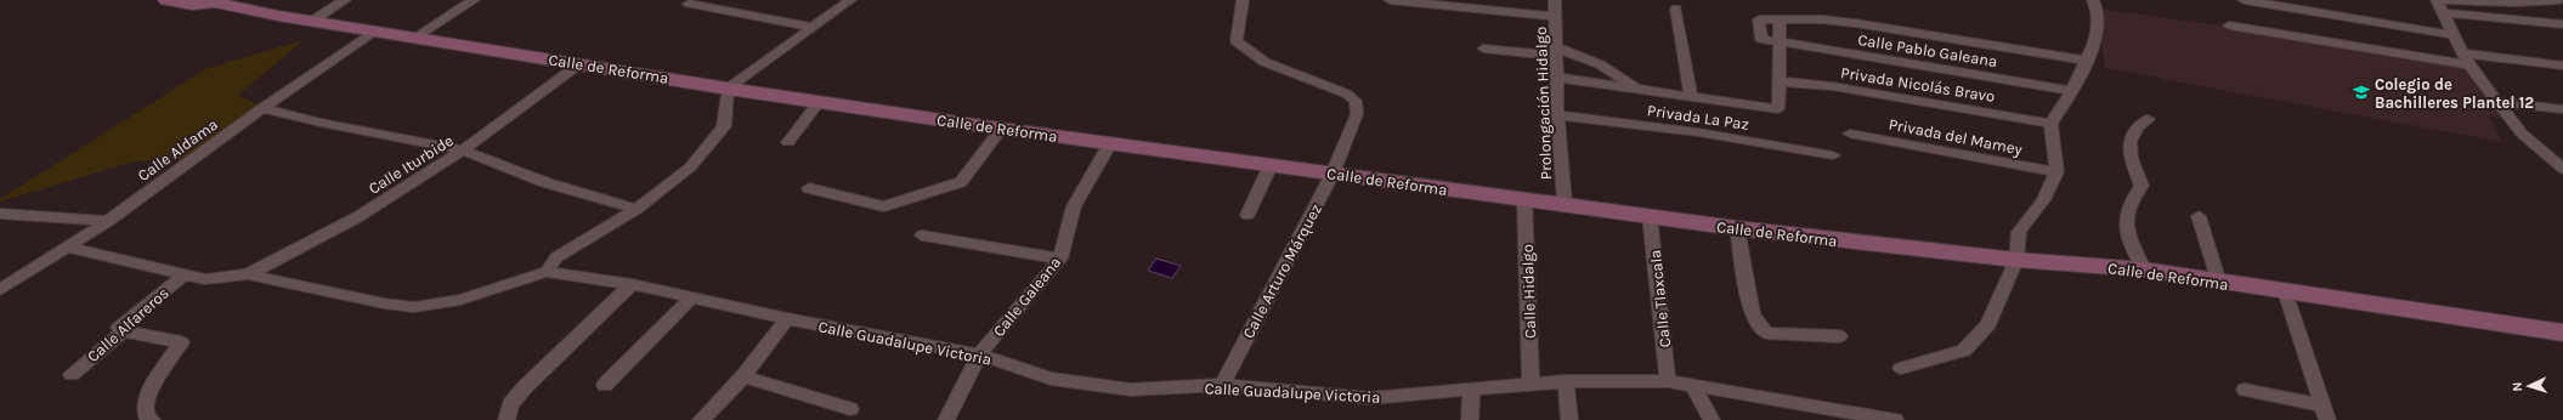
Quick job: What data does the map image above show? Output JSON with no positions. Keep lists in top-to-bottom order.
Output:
{
  "streets": {
    "main road": ["Calle de Reforma"],
    "street": [
      "Calle Pablo Galeana",
      "Privada Nicolás Bravo",
      "Prolongación Hidalgo",
      "Privada La Paz",
      "Privada del Mamey",
      "Calle Aldama",
      "Calle Iturbide",
      "Calle Arturo Márquez",
      "Calle Hidalgo",
      "Calle Galeana",
      "Calle Tlaxcala",
      "Calle Alfareros",
      "Calle Guadalupe Victoria"
    ]
  },
  "crossings": [
    ["Calle de Reforma", "Prolongación Hidalgo"],
    ["Calle de Reforma", "Calle Aldama"],
    ["Calle de Reforma", "Calle Iturbide"],
    ["Calle de Reforma", "Calle Arturo Márquez"],
    ["Calle de Reforma", "Calle Hidalgo"],
    ["Calle de Reforma", "Calle Galeana"],
    ["Calle de Reforma", "Calle Tlaxcala"],
    ["Prolongación Hidalgo", "Privada La Paz"],
    ["Calle Aldama", "Calle Guadalupe Victoria"],
    ["Calle Iturbide", "Calle Guadalupe Victoria"],
    ["Calle Arturo Márquez", "Calle Guadalupe Victoria"],
    ["Calle Hidalgo", "Calle Guadalupe Victoria"],
    ["Calle Galeana", "Calle Guadalupe Victoria"],
    ["Calle Tlaxcala", "Calle Guadalupe Victoria"],
    ["Calle Alfareros", "Calle Guadalupe Victoria"]
  ],
  "places": {
    "school or university": ["Colegio de Bachilleres Plantel 12"]
  },
  "north": "left"
}
